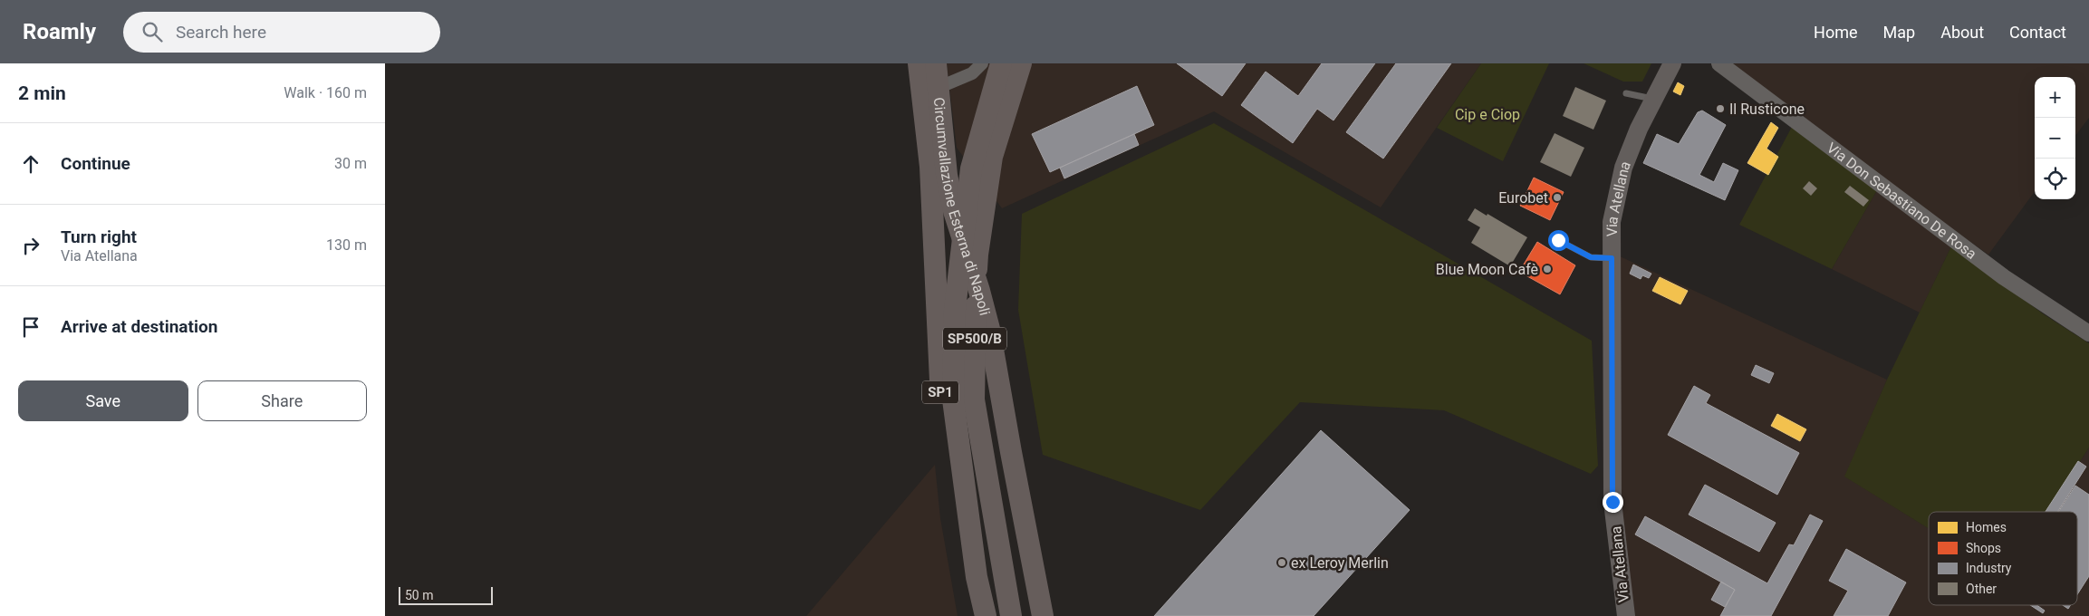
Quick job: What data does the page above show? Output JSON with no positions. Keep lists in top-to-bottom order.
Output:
{
  "streets": {
    "highway": ["Circumvallazione Esterna di Napoli", "SP500/B", "SP1"],
    "main road": ["Via Atellana"],
    "street": ["Via Don Sebastiano De Rosa"]
  },
  "parks": ["Cip e Ciop"],
  "places": [
    "Il Rusticone",
    "Eurobet",
    "Blue Moon Cafè",
    "ex Leroy Merlin"
  ],
  "legend": [
    "Homes",
    "Shops",
    "Industry",
    "Other"
  ],
  "scale_bar": "50 m",
  "page": {
    "header": "Roamly",
    "search": "Search here",
    "nav": [
      "Home",
      "Map",
      "About",
      "Contact"
    ],
    "heading": ["2 min", "Walk · 160 m"],
    "map_buttons": ["+", "−"],
    "list": [
      ["Continue", "30 m"],
      ["Turn right", "Via Atellana", "130 m"],
      "Arrive at destination"
    ],
    "buttons": ["Save", "Share"],
    "scale": "50 m"
  }
}
